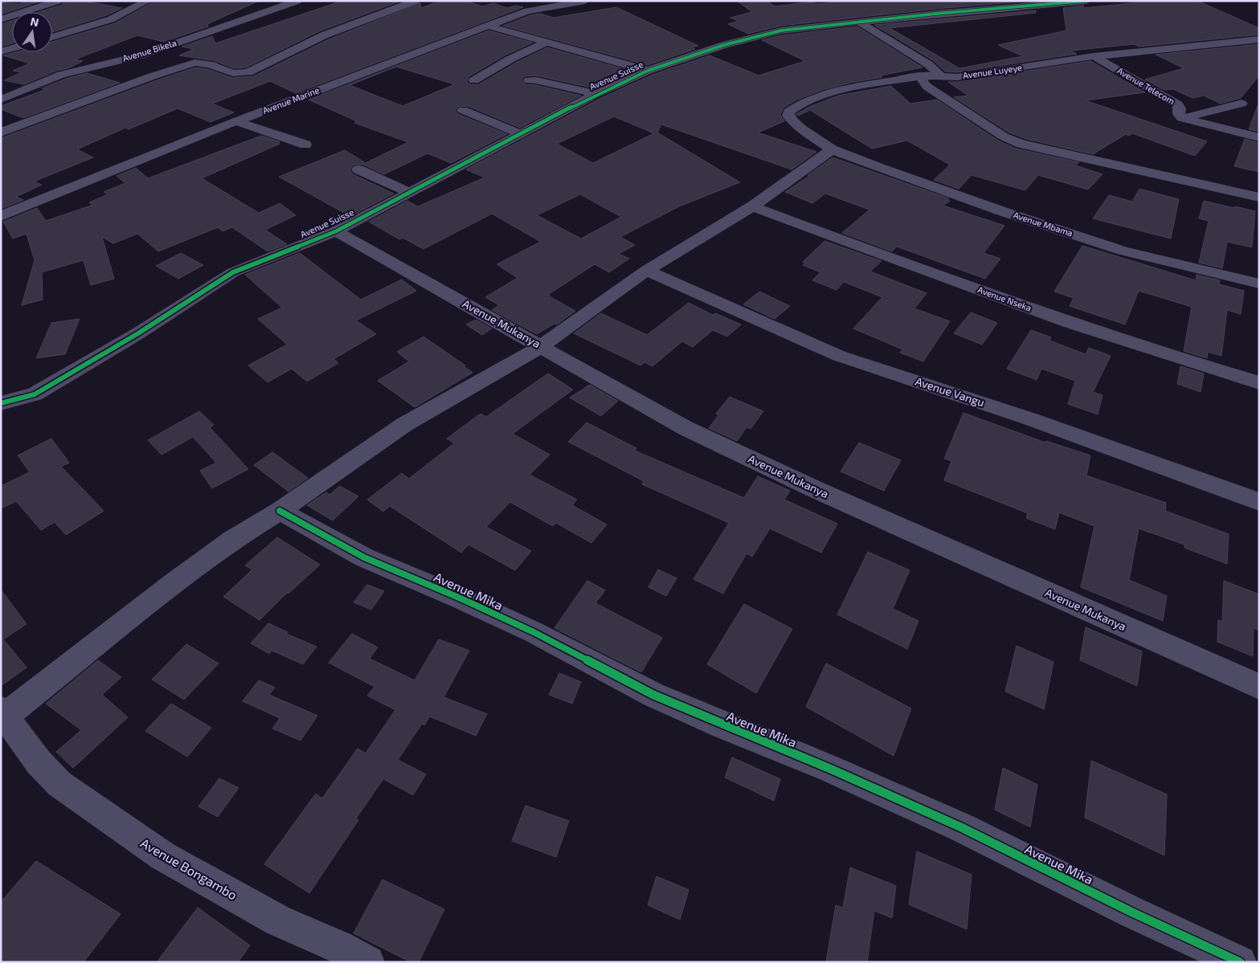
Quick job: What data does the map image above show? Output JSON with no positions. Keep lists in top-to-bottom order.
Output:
{
  "streets": {
    "street": [
      "Avenue Bikela",
      "Avenue Luyeye",
      "Avenue Suisse",
      "Avenue Telecom",
      "Avenue Marine",
      "Avenue Mbama",
      "Avenue Nseka",
      "Avenue Mukanya",
      "Avenue Vangu",
      "Avenue Mika",
      "Avenue Bongambo"
    ]
  },
  "crossings": [
    ["Avenue Luyeye", "Avenue Telecom"],
    ["Avenue Luyeye", "Avenue Mbama"],
    ["Avenue Suisse", "Avenue Mukanya"]
  ],
  "north": "top"
}
